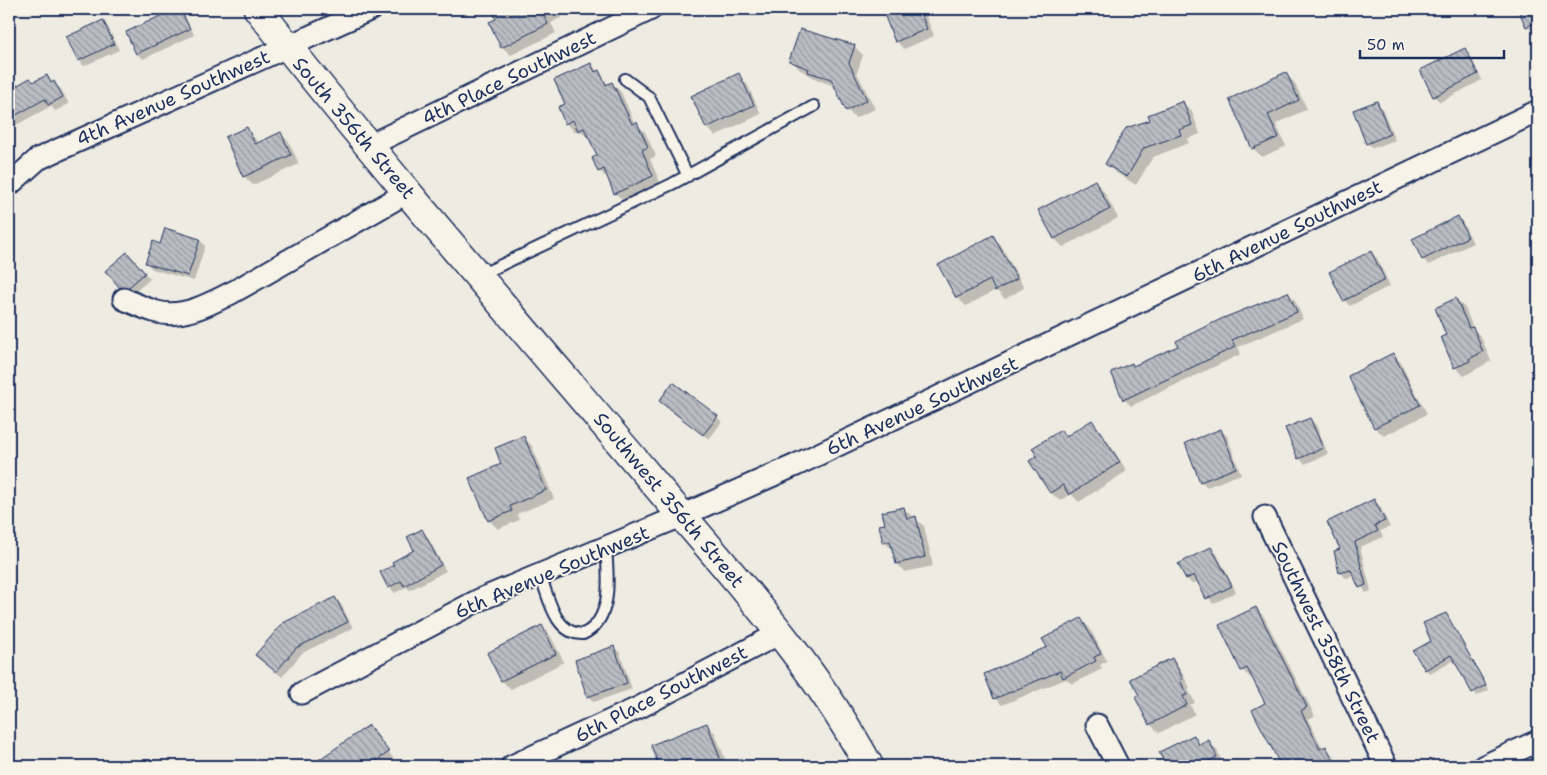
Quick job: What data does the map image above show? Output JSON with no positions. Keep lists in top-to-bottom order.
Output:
{
  "streets": {
    "main road": ["South 356th Street", "Southwest 356th Street"],
    "street": [
      "4th Place Southwest",
      "4th Avenue Southwest",
      "6th Avenue Southwest",
      "Southwest 358th Street",
      "6th Place Southwest"
    ]
  },
  "crossings": [
    ["4th Place Southwest", "South 356th Street"],
    ["4th Avenue Southwest", "South 356th Street"],
    ["South 356th Street", "Southwest 356th Street"],
    ["6th Avenue Southwest", "Southwest 356th Street"],
    ["Southwest 356th Street", "6th Place Southwest"]
  ],
  "scale_bar": "50 m"
}
